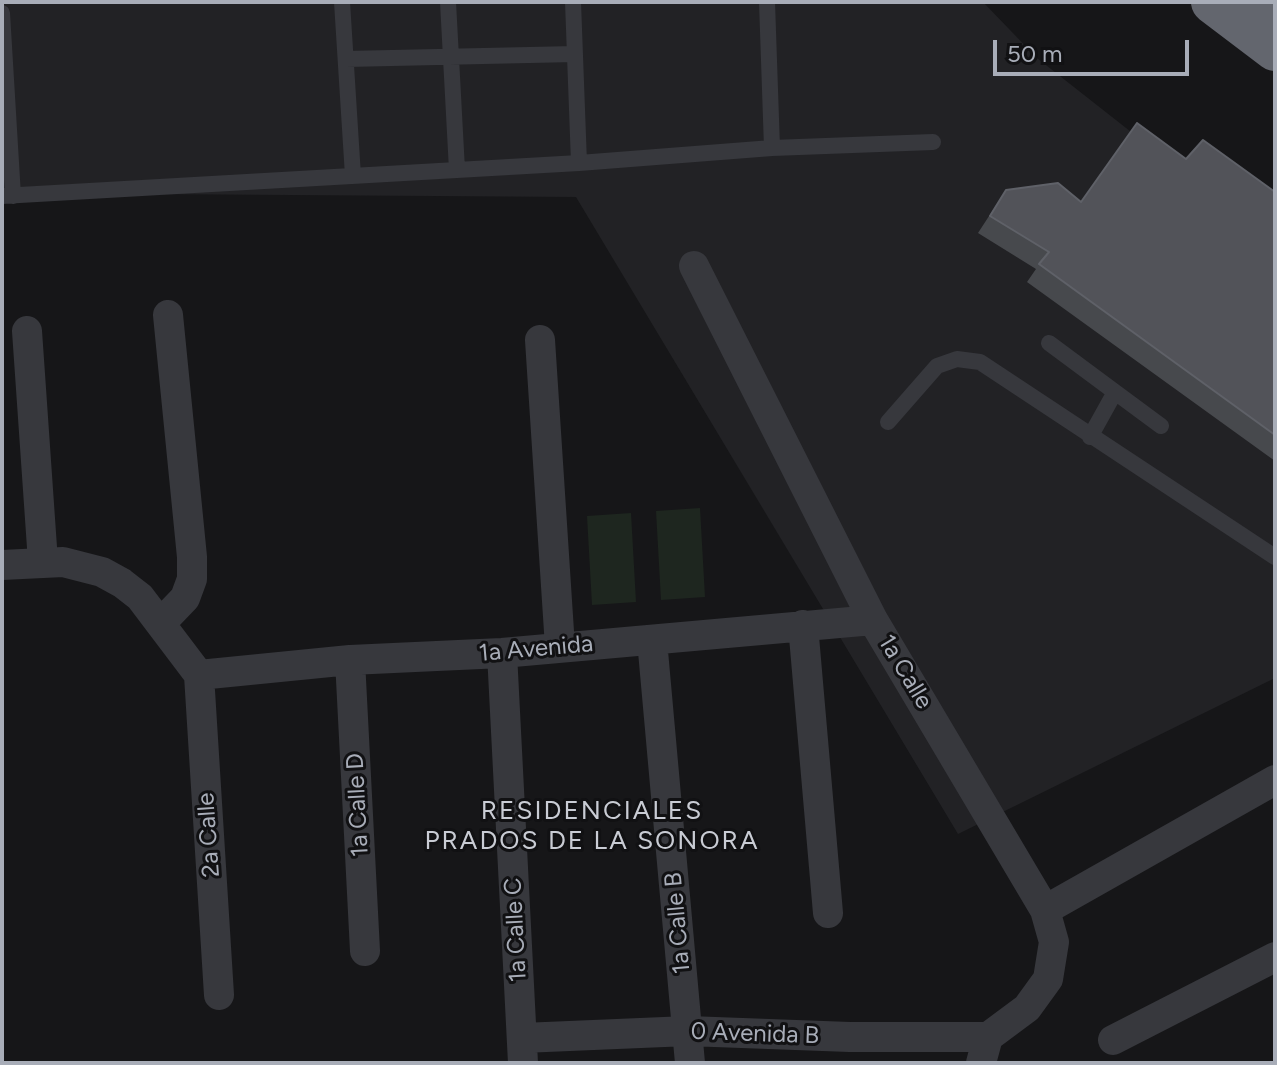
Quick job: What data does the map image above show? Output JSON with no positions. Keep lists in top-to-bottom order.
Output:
{
  "streets": {
    "street": [
      "1a Avenida",
      "1a Calle",
      "1a Calle D",
      "2a Calle",
      "1a Calle B",
      "1a Calle C",
      "0 Avenida B"
    ]
  },
  "crossings": [
    ["1a Avenida", "1a Calle"],
    ["1a Avenida", "1a Calle D"],
    ["1a Avenida", "2a Calle"],
    ["1a Avenida", "1a Calle B"],
    ["1a Avenida", "1a Calle C"],
    ["1a Calle", "0 Avenida B"],
    ["1a Calle B", "0 Avenida B"],
    ["1a Calle C", "0 Avenida B"]
  ],
  "districts": ["RESIDENCIALES PRADOS DE LA SONORA"],
  "scale_bar": "50 m"
}
